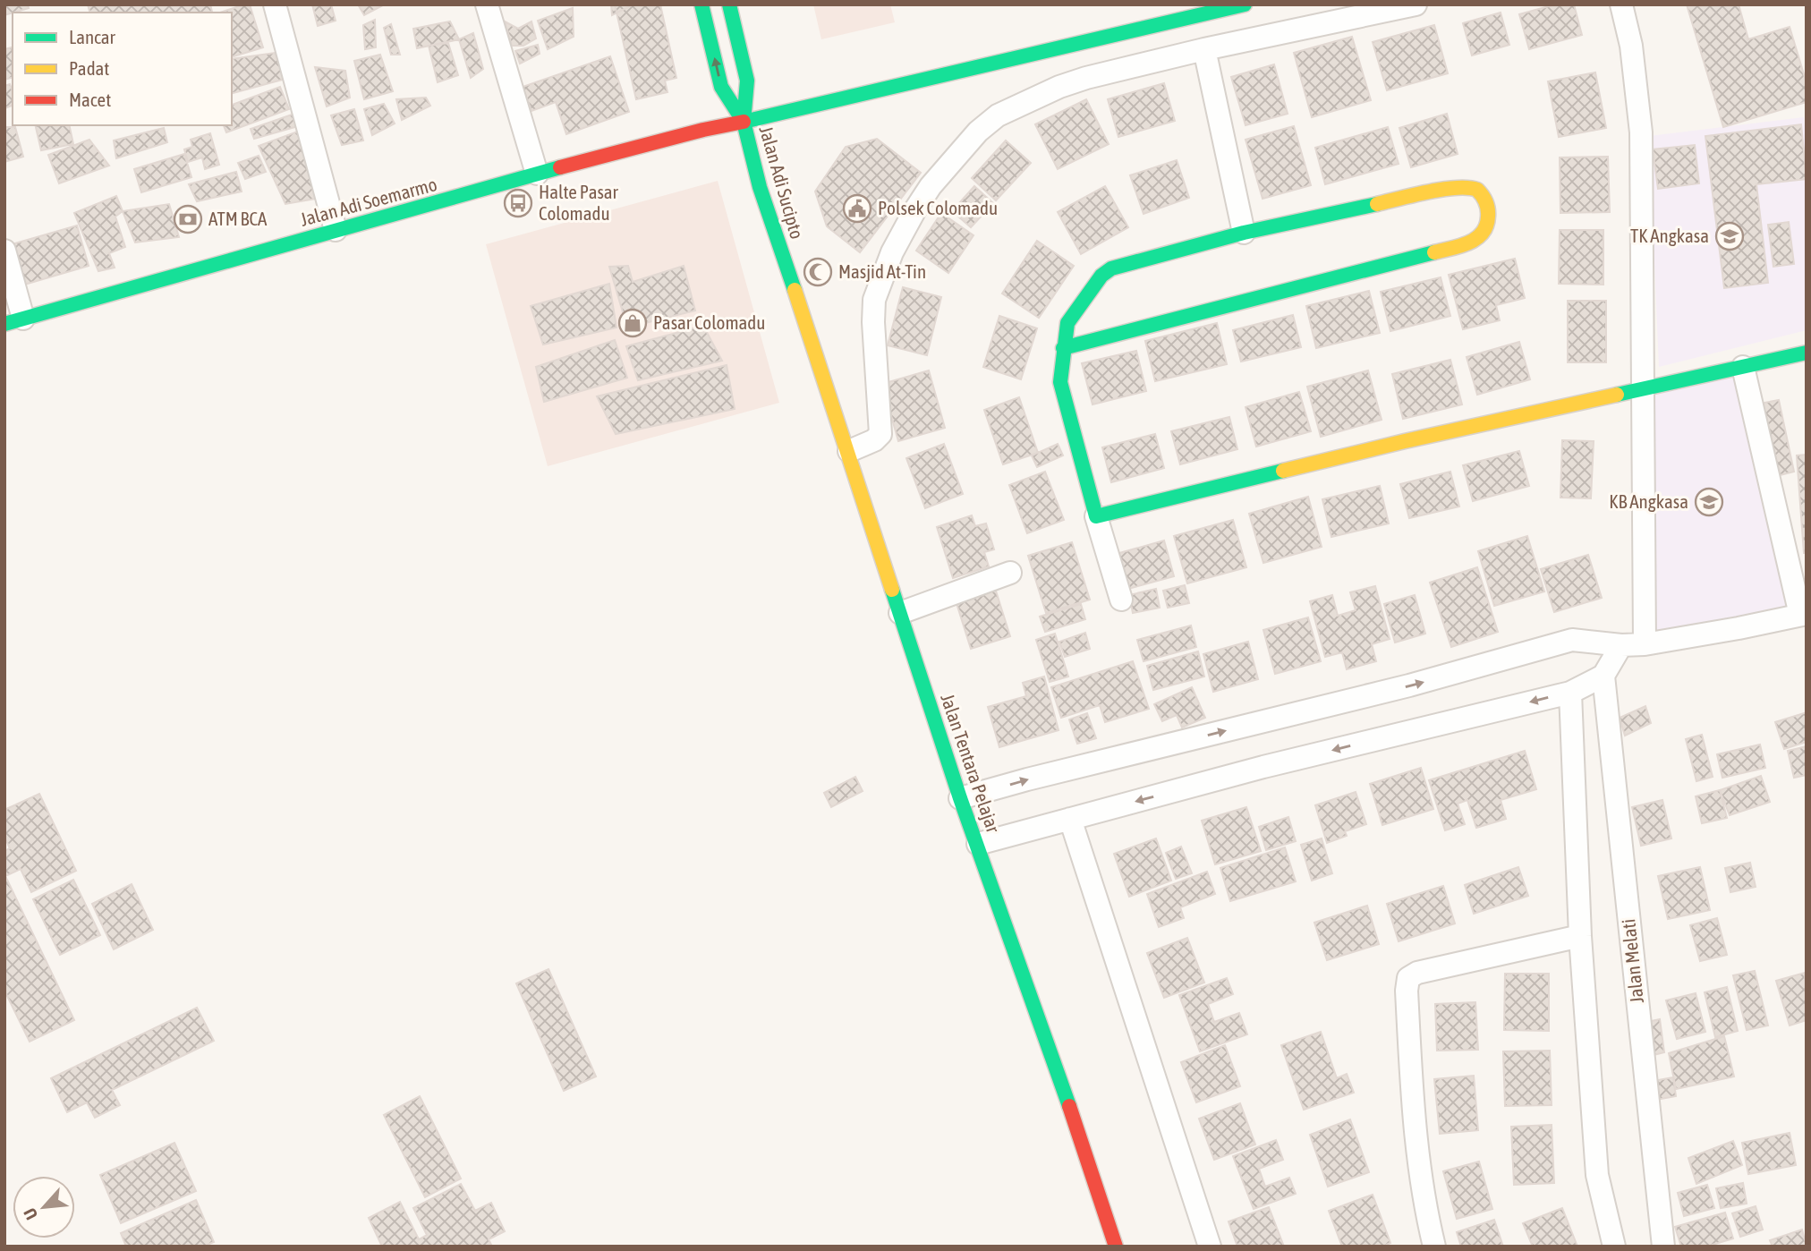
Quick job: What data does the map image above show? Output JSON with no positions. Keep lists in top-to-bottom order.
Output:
{
  "streets": {
    "main road": ["Jalan Adi Sucipto", "Jalan Adi Soemarmo", "Jalan Tentara Pelajar"],
    "street": ["Jalan Melati"]
  },
  "crossings": [
    ["Jalan Adi Sucipto", "Jalan Adi Soemarmo"],
    ["Jalan Adi Sucipto", "Jalan Tentara Pelajar"]
  ],
  "places": {
    "bus stop": ["Halte Pasar Colomadu"],
    "public building": ["Polsek Colomadu"],
    "bank": ["ATM BCA"],
    "school or university": ["TK Angkasa", "KB Angkasa"],
    "mosque": ["Masjid At-Tin"],
    "shop": ["Pasar Colomadu"]
  },
  "legend": ["Lancar", "Padat", "Macet"],
  "north": "bottom left"
}
